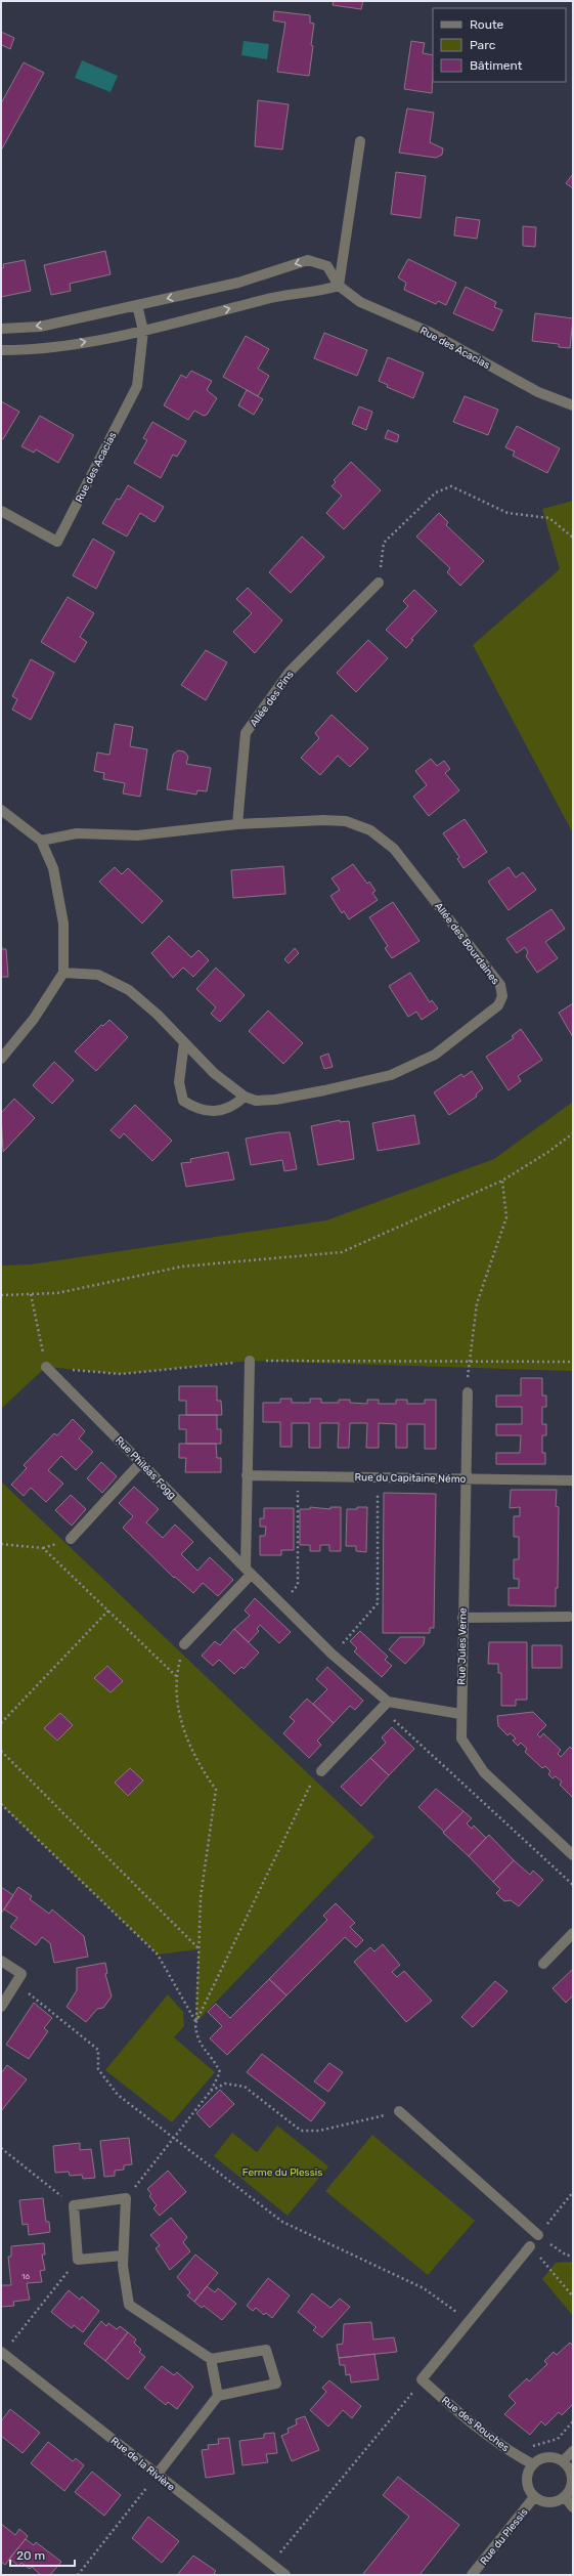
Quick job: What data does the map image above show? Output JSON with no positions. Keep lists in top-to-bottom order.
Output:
{
  "streets": {
    "street": [
      "Rue des Acacias",
      "Allée des Pins",
      "Allée des Bourdaines",
      "Rue Philéas Fogg",
      "Rue du Capitaine Némo",
      "Rue Jules Verne",
      "Rue des Rouches",
      "Rue de la Rivière",
      "Rue du Plessis"
    ]
  },
  "crossings": [
    ["Allée des Pins", "Allée des Bourdaines"],
    ["Rue du Capitaine Némo", "Rue Jules Verne"],
    ["Rue des Rouches", "Rue du Plessis"]
  ],
  "parks": ["Ferme du Plessis"],
  "house_numbers": ["16"],
  "legend": ["Route", "Parc", "Bâtiment"],
  "scale_bar": "20 m"
}
